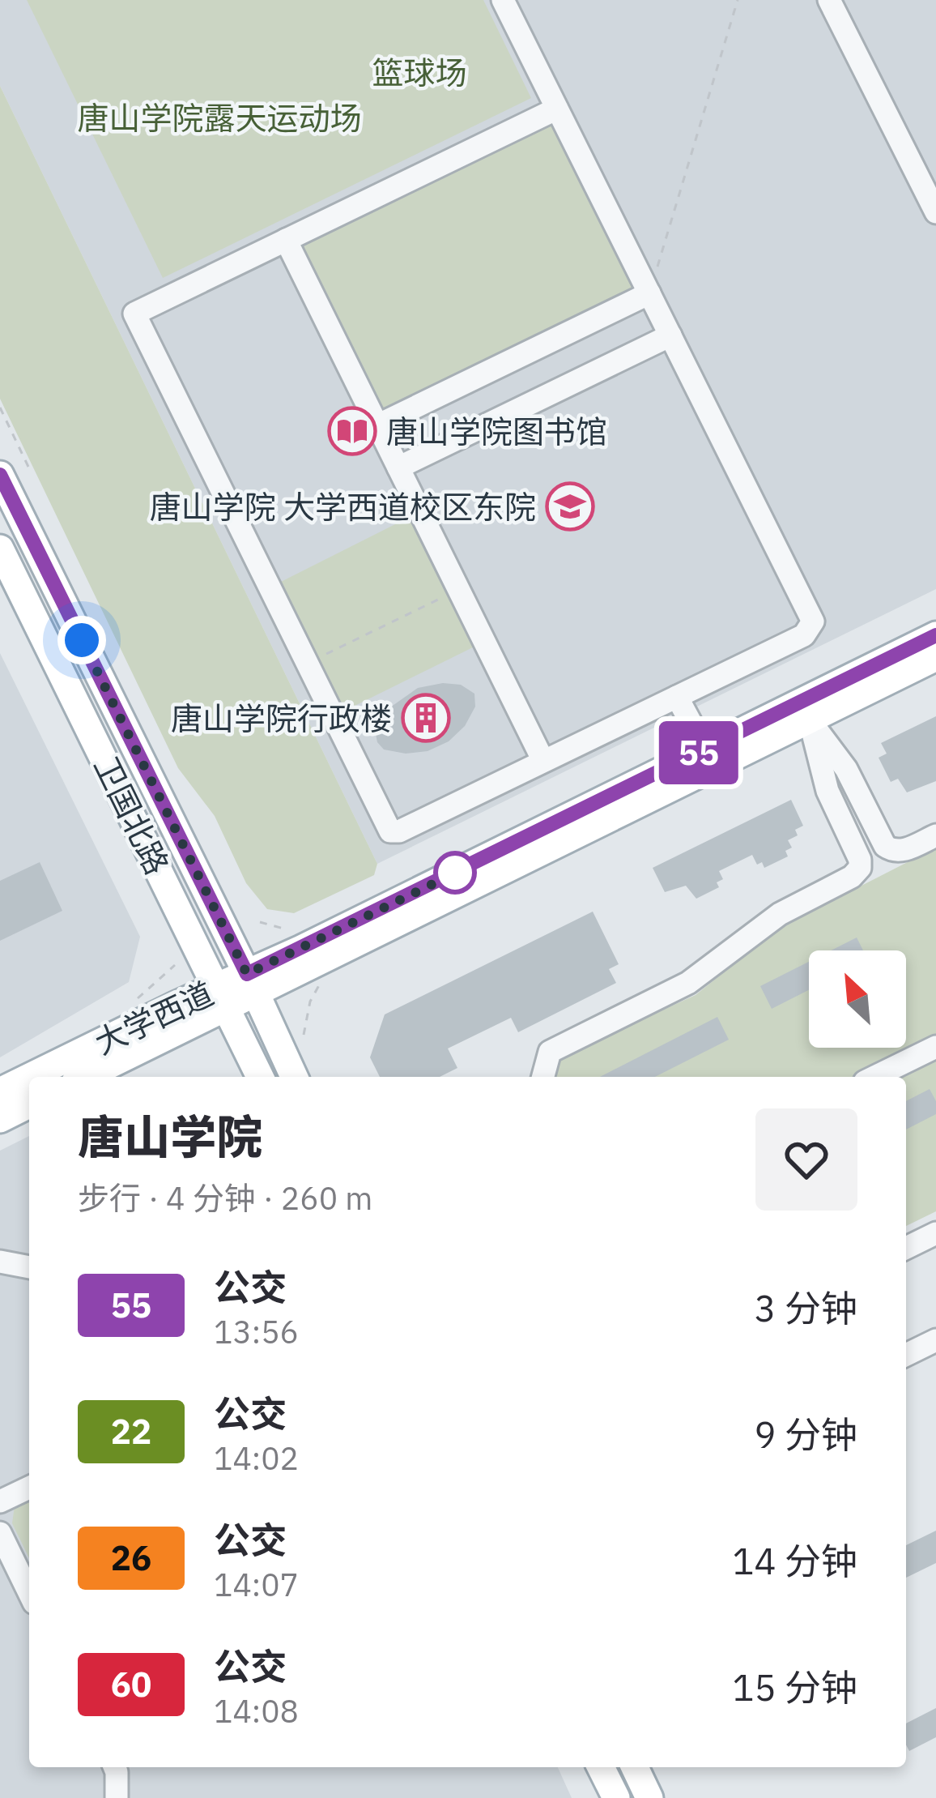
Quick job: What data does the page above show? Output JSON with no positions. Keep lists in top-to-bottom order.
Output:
{
  "streets": {
    "main road": ["卫国北路", "大学西道"]
  },
  "crossings": [
    ["卫国北路", "大学西道"]
  ],
  "parks": ["篮球场", "唐山学院露天运动场"],
  "places": {
    "library": ["唐山学院图书馆"],
    "school or university": ["唐山学院 大学西道校区东院"],
    "building": ["唐山学院行政楼"]
  },
  "lines": ["bus line 55"],
  "north": "top left",
  "page": {
    "on_map": "55",
    "heading": ["唐山学院", "步行 · 4 分钟 · 260 m"],
    "list": [
      {
        "mark": "55",
        "name": "公交",
        "note": "13:56",
        "value": "3 分钟"
      },
      {
        "mark": "22",
        "name": "公交",
        "note": "14:02",
        "value": "9 分钟"
      },
      {
        "mark": "26",
        "name": "公交",
        "note": "14:07",
        "value": "14 分钟"
      },
      {
        "mark": "60",
        "name": "公交",
        "note": "14:08",
        "value": "15 分钟"
      }
    ]
  }
}
